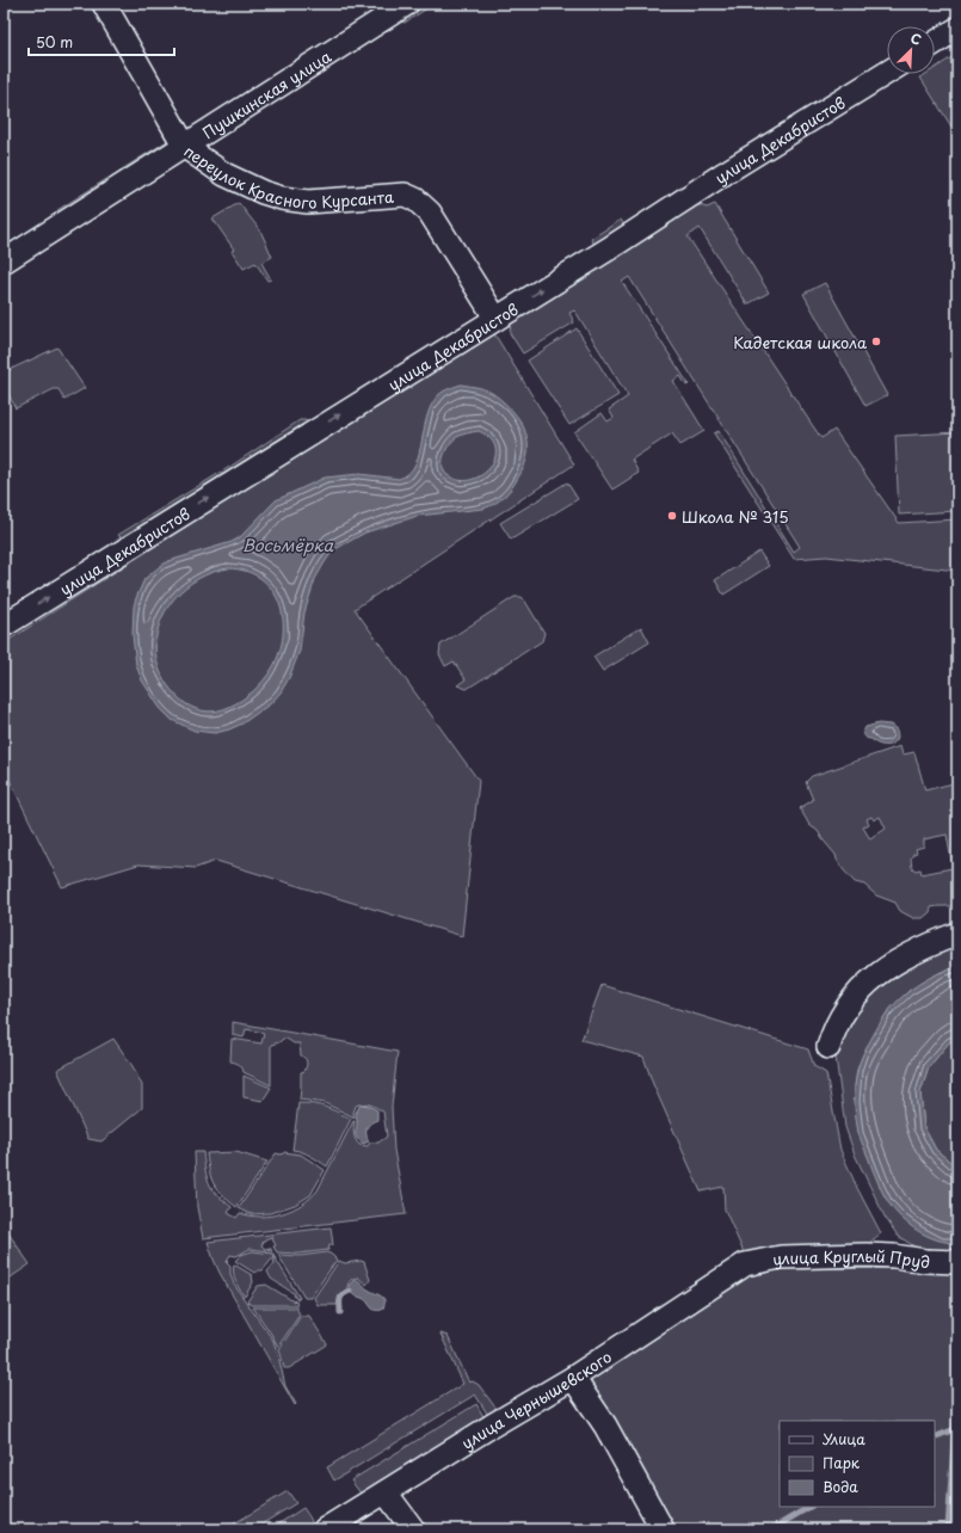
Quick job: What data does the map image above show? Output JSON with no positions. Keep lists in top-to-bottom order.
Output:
{
  "streets": {
    "street": [
      "Пушкинская улица",
      "улица Декабристов",
      "переулок Красного Курсанта",
      "улица Круглый Пруд",
      "улица Чернышевского"
    ]
  },
  "crossings": [
    ["Пушкинская улица", "переулок Красного Курсанта"],
    ["улица Декабристов", "переулок Красного Курсанта"],
    ["улица Круглый Пруд", "улица Чернышевского"]
  ],
  "one_way": ["улица Декабристов"],
  "water": ["Восьмёрка"],
  "places": ["Кадетская школа", "Школа № 315"],
  "legend": ["Улица", "Парк", "Вода"],
  "scale_bar": "50 m",
  "north": "top right"
}
